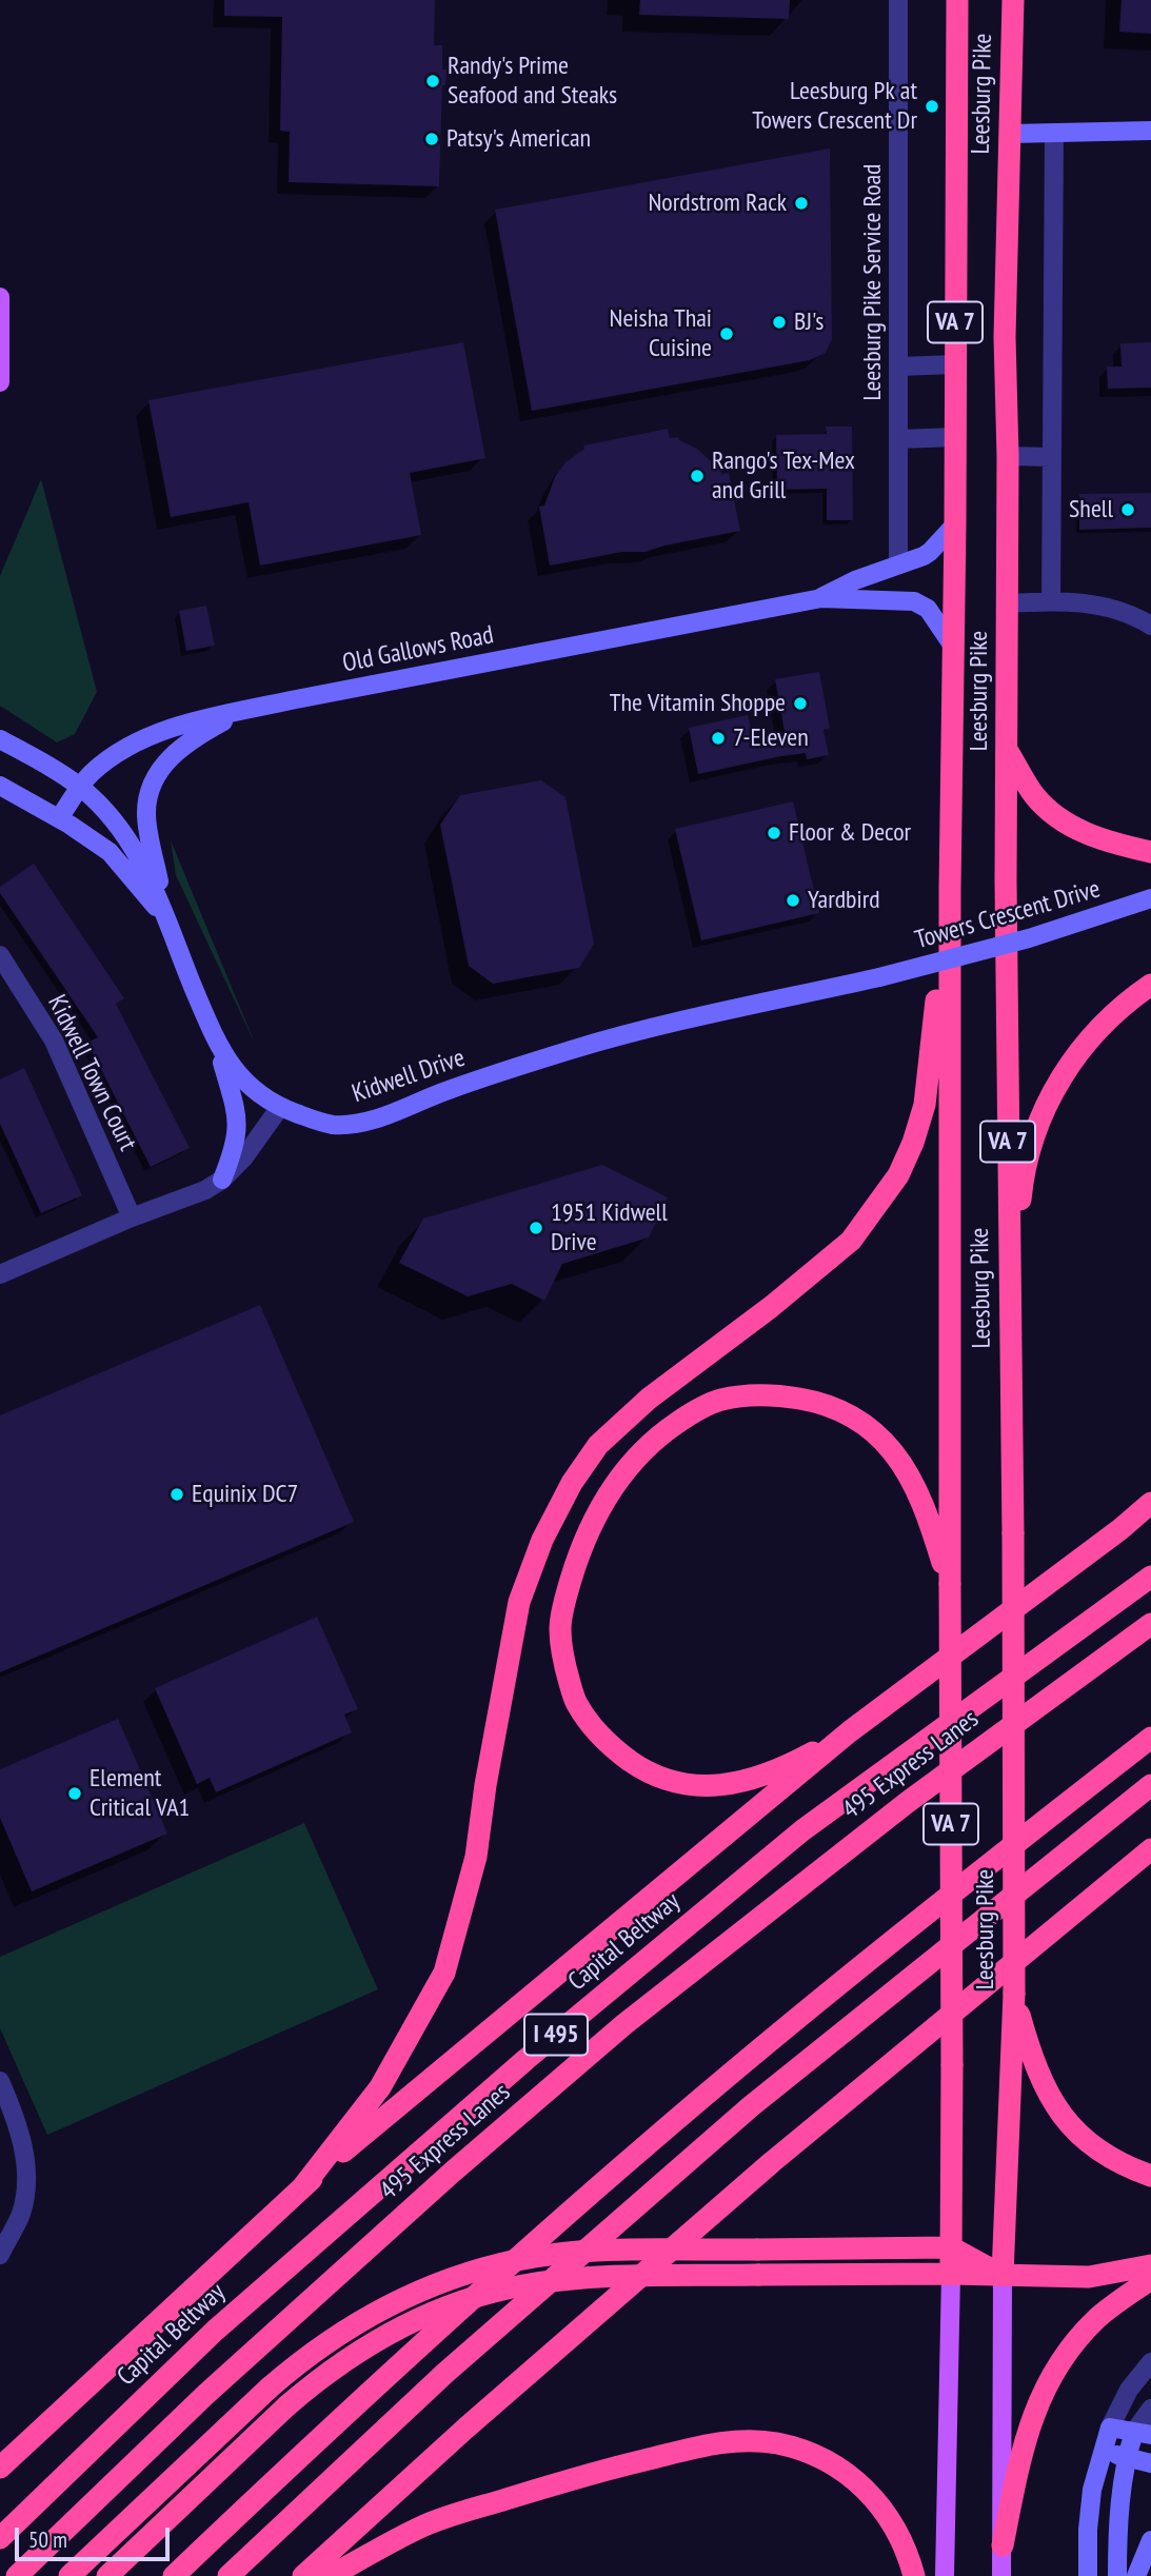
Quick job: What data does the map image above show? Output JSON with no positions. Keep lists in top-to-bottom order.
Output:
{
  "streets": {
    "highway": [
      "Leesburg Pike",
      "VA 7",
      "495 Express Lanes",
      "Capital Beltway",
      "I 495"
    ],
    "street": [
      "Leesburg Pike Service Road",
      "Old Gallows Road",
      "Towers Crescent Drive",
      "Kidwell Town Court",
      "Kidwell Drive"
    ]
  },
  "crossings": [
    ["Leesburg Pike", "Old Gallows Road"],
    ["Leesburg Pike Service Road", "Old Gallows Road"],
    ["Towers Crescent Drive", "Kidwell Drive"]
  ],
  "places": [
    "Randy's Prime Seafood and Steaks",
    "Leesburg Pk at Towers Crescent Dr",
    "Patsy's American",
    "Nordstrom Rack",
    "BJ's",
    "Neisha Thai Cuisine",
    "Rango's Tex-Mex and Grill",
    "Shell",
    "The Vitamin Shoppe",
    "7-Eleven",
    "Floor & Decor",
    "Yardbird",
    "1951 Kidwell Drive",
    "Equinix DC7",
    "Element Critical VA1"
  ],
  "scale_bar": "50 m"
}
